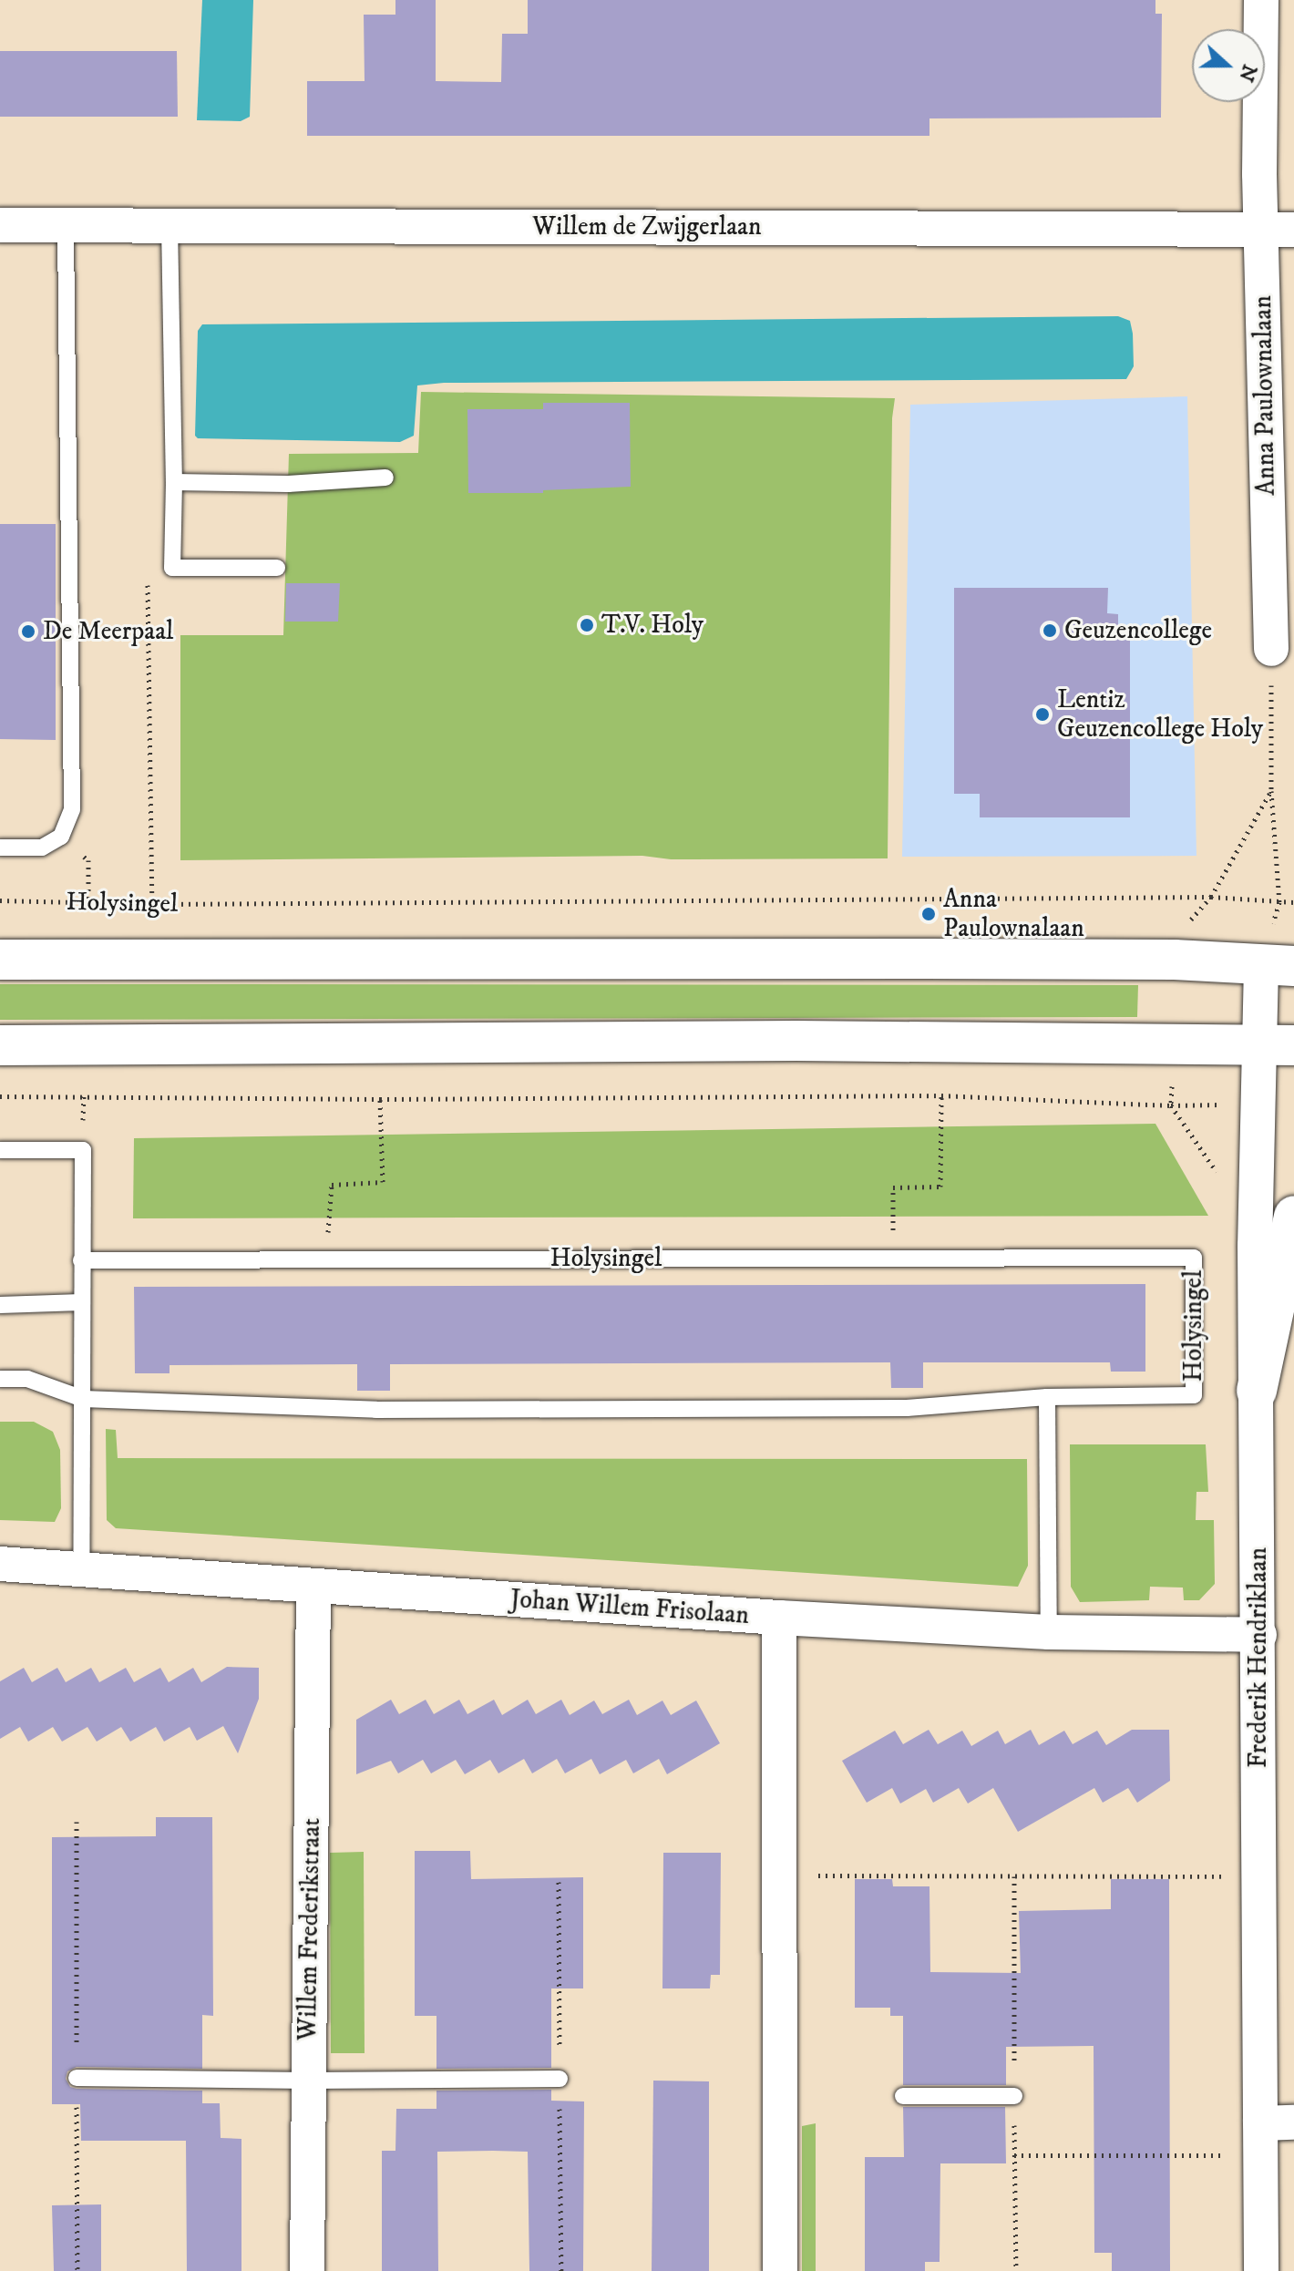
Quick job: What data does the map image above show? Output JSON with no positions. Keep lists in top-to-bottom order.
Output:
{
  "streets": {
    "street": [
      "Willem de Zwijgerlaan",
      "Anna Paulownalaan",
      "Johan Willem Frisolaan",
      "Frederik Hendriklaan",
      "Willem Frederikstraat"
    ],
    "lane": ["Holysingel"]
  },
  "crossings": [
    ["Willem de Zwijgerlaan", "Anna Paulownalaan"],
    ["Johan Willem Frisolaan", "Frederik Hendriklaan"],
    ["Johan Willem Frisolaan", "Willem Frederikstraat"]
  ],
  "places": [
    "T.V. Holy",
    "Geuzencollege",
    "De Meerpaal",
    "Lentiz Geuzencollege Holy",
    "Anna Paulownalaan"
  ],
  "north": "right"
}
